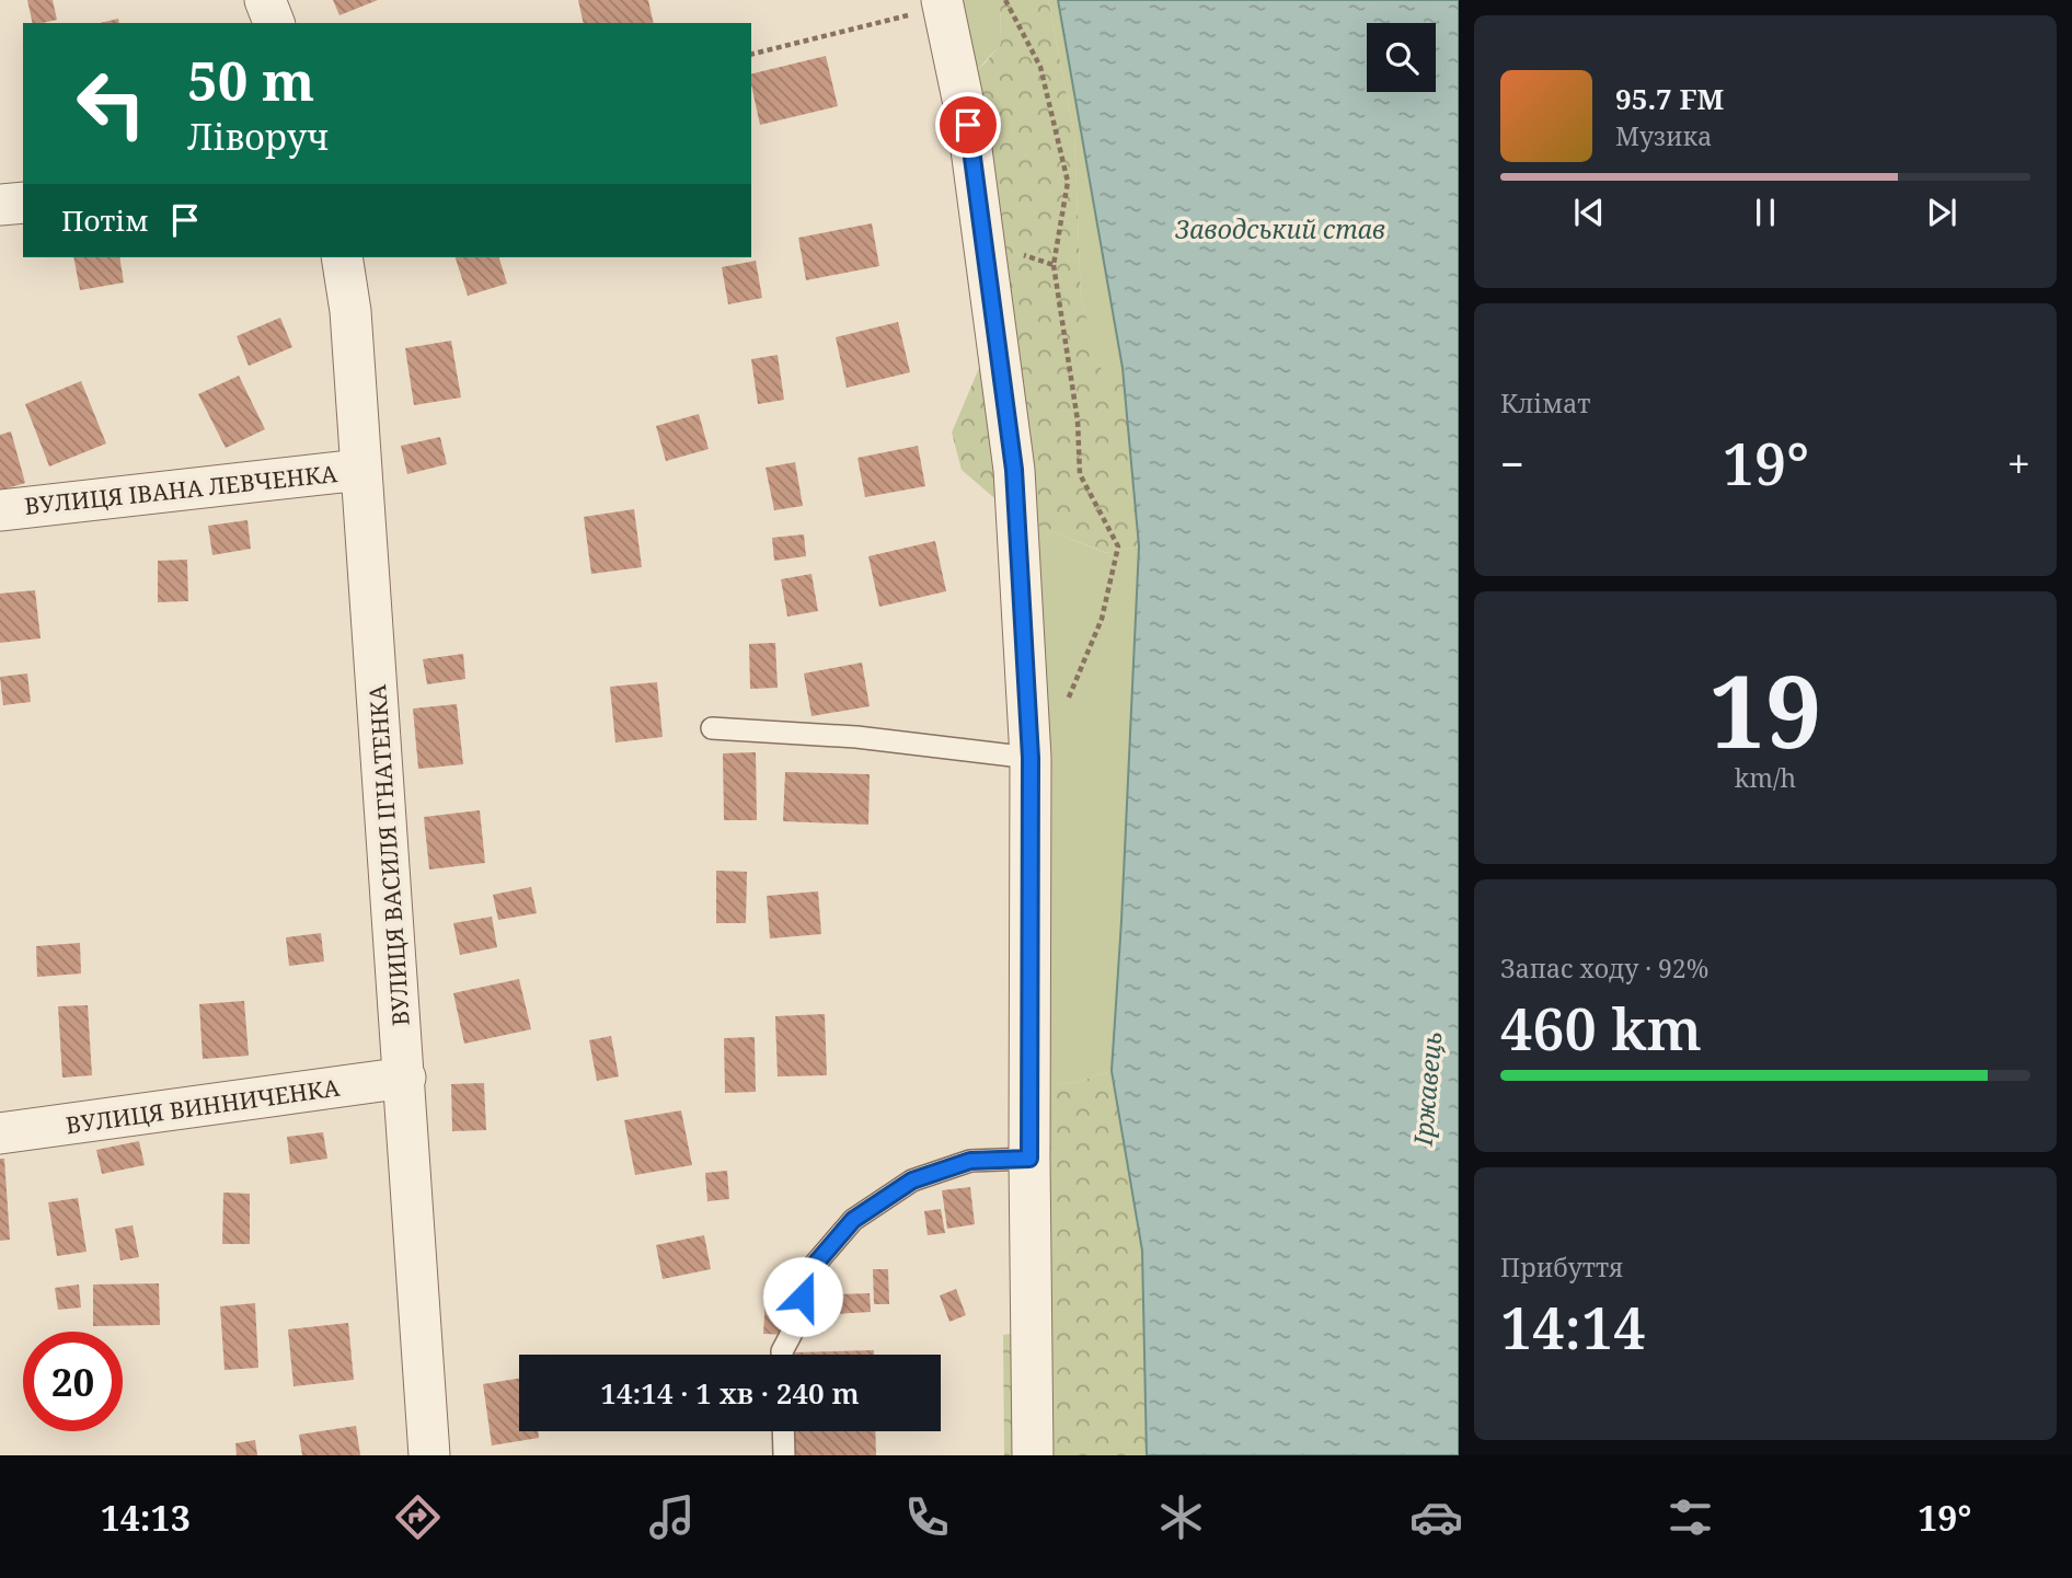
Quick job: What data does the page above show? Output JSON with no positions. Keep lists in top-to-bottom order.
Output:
{
  "streets": {
    "street": ["ВУЛИЦЯ ІВАНА ЛЕВЧЕНКА", "ВУЛИЦЯ ВАСИЛЯ ІГНАТЕНКА", "ВУЛИЦЯ ВИННИЧЕНКА"]
  },
  "crossings": [
    ["ВУЛИЦЯ ІВАНА ЛЕВЧЕНКА", "ВУЛИЦЯ ВАСИЛЯ ІГНАТЕНКА"],
    ["ВУЛИЦЯ ВАСИЛЯ ІГНАТЕНКА", "ВУЛИЦЯ ВИННИЧЕНКА"]
  ],
  "water": ["Заводський став", "Іржавець"],
  "page": {
    "turn": ["50 m", "Ліворуч"],
    "song": ["95.7 FM", "Музика"],
    "then": "Потім",
    "tile": [
      "Клімат",
      ["19", "km/h"],
      ["Запас ходу · 92%", "460 km"],
      ["Прибуття", "14:14"]
    ],
    "heat": ["−", "19°", "+"],
    "limit": "20",
    "trip": "14:14 · 1 хв · 240 m",
    "tabs": ["14:13", "19°"]
  }
}
